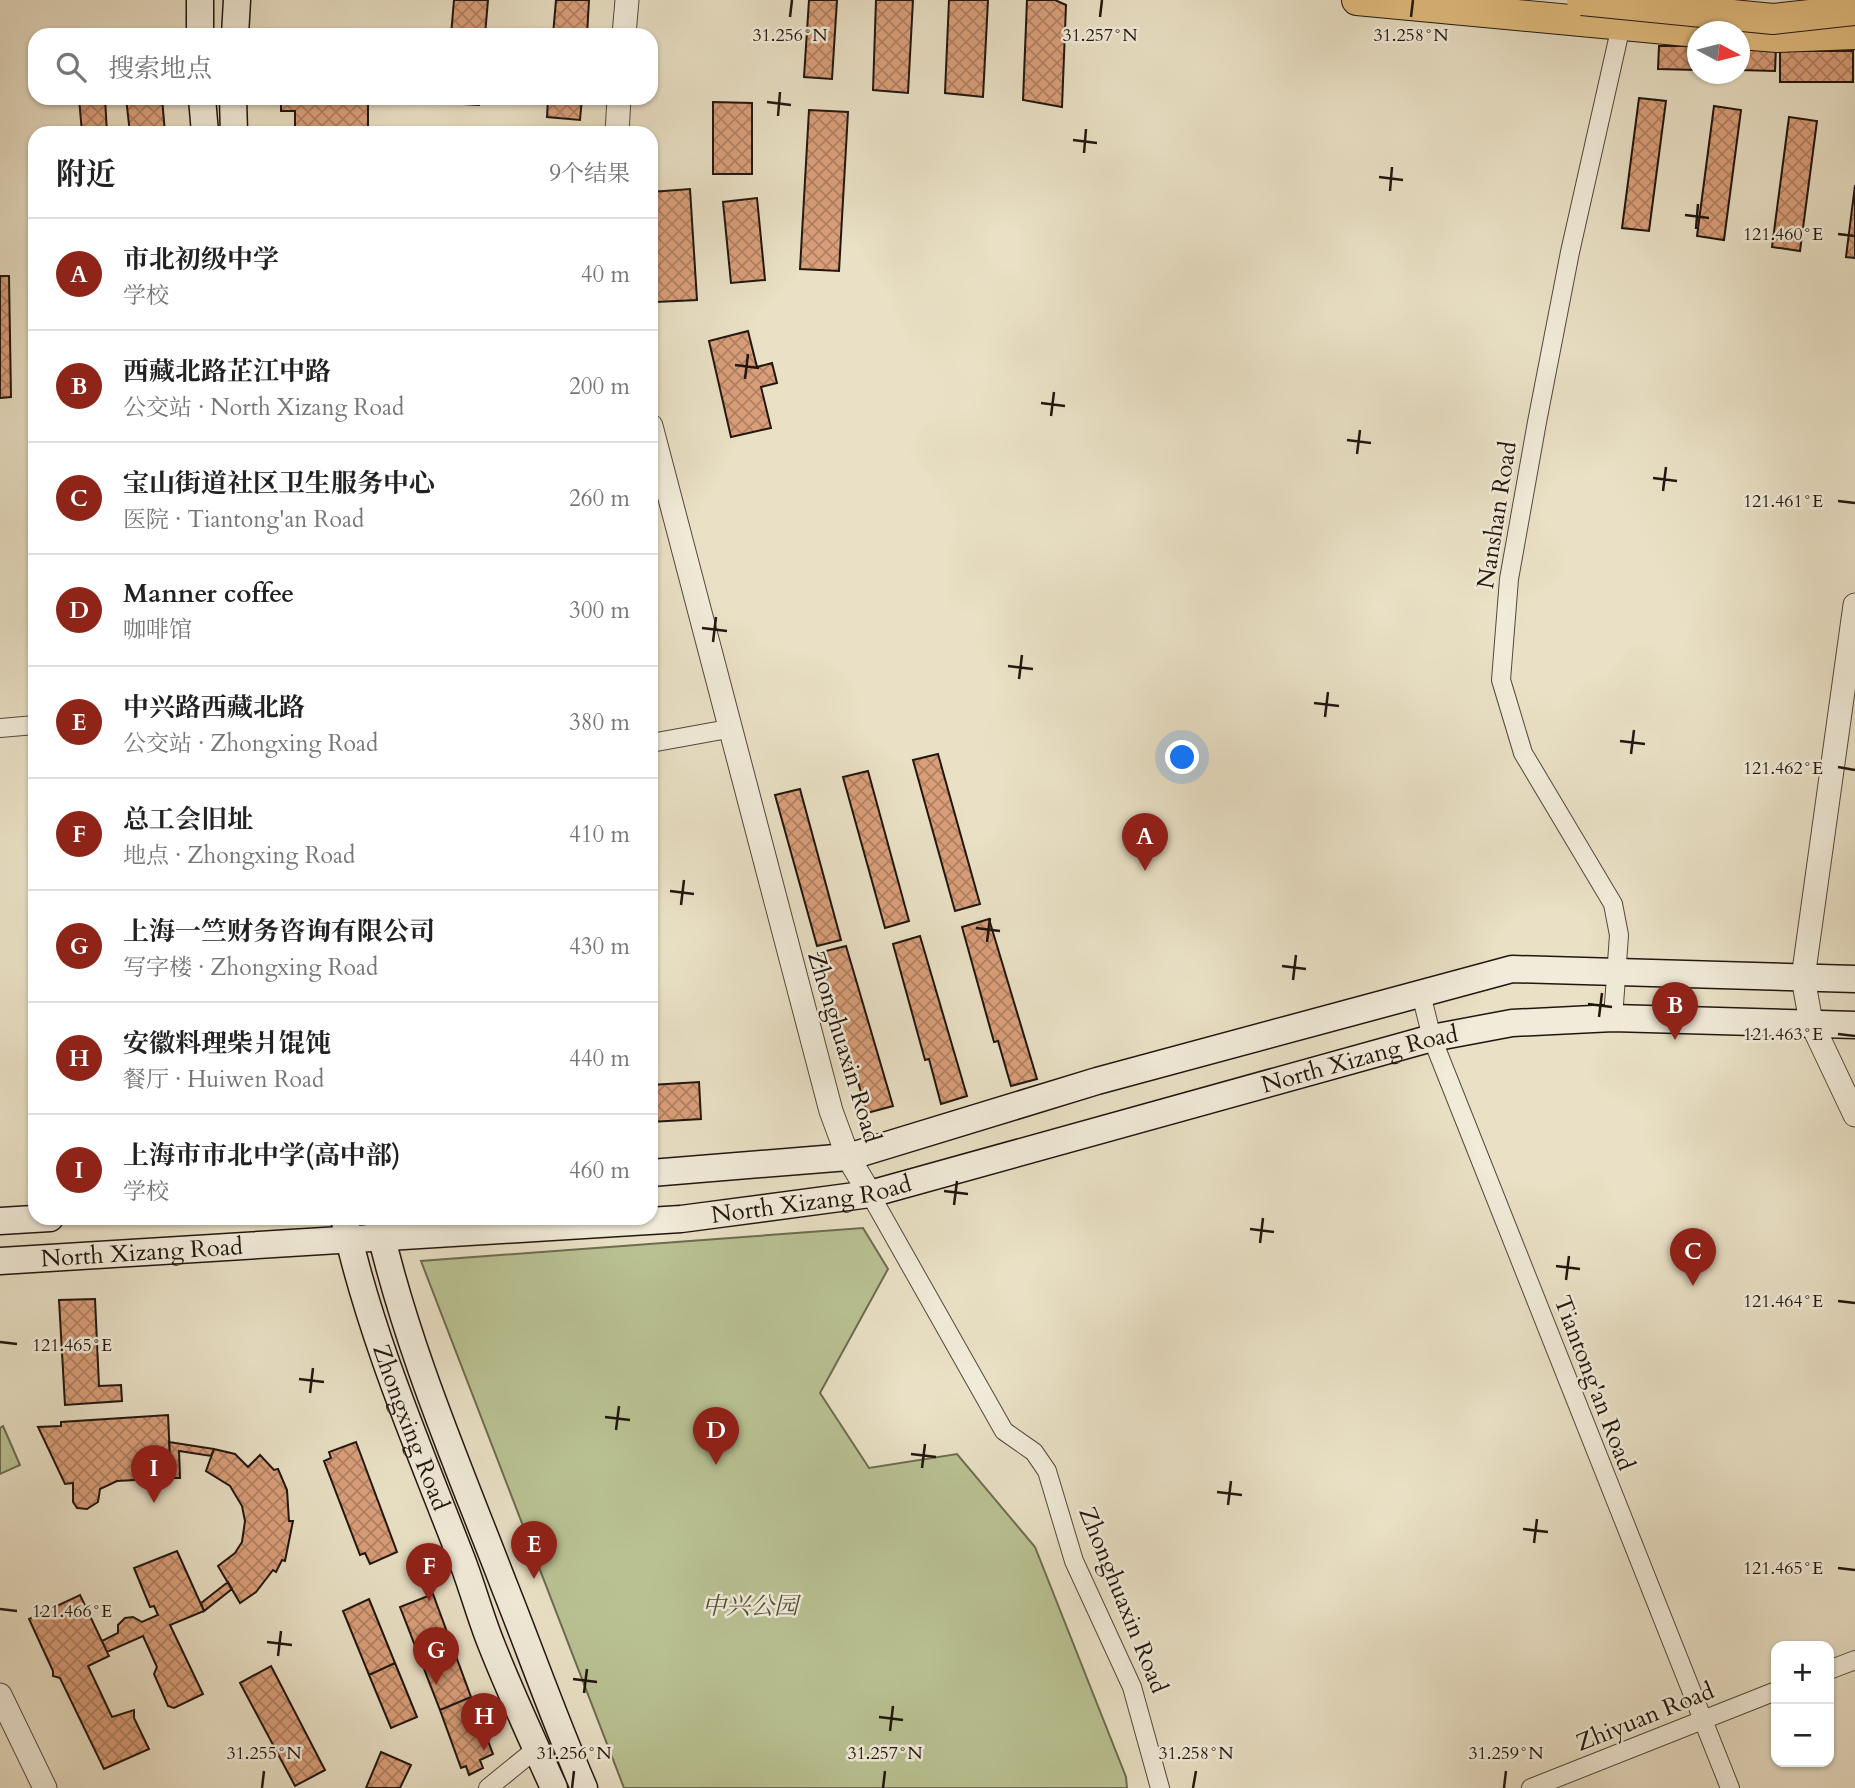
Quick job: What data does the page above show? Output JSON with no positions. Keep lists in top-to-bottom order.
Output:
{
  "streets": {
    "main road": ["North Xizang Road", "Zhongxing Road"],
    "street": [
      "Nanshan Road",
      "Zhonghuaxin Road",
      "Tiantong'an Road",
      "Zhiyuan Road"
    ]
  },
  "crossings": [
    ["Nanshan Road", "North Xizang Road"],
    ["Zhonghuaxin Road", "North Xizang Road"],
    ["North Xizang Road", "Tiantong'an Road"],
    ["North Xizang Road", "Zhongxing Road"],
    ["Tiantong'an Road", "Zhiyuan Road"]
  ],
  "parks": ["中兴公园"],
  "north": "right",
  "page": {
    "search": "搜索地点",
    "heading": ["附近", "9个结果"],
    "list": [
      {
        "mark": "A",
        "name": "市北初级中学",
        "note": "学校",
        "value": "40 m"
      },
      {
        "mark": "B",
        "name": "西藏北路芷江中路",
        "note": "公交站 · North Xizang Road",
        "value": "200 m"
      },
      {
        "mark": "C",
        "name": "宝山街道社区卫生服务中心",
        "note": "医院 · Tiantong'an Road",
        "value": "260 m"
      },
      {
        "mark": "D",
        "name": "Manner coffee",
        "note": "咖啡馆",
        "value": "300 m"
      },
      {
        "mark": "E",
        "name": "中兴路西藏北路",
        "note": "公交站 · Zhongxing Road",
        "value": "380 m"
      },
      {
        "mark": "F",
        "name": "总工会旧址",
        "note": "地点 · Zhongxing Road",
        "value": "410 m"
      },
      {
        "mark": "G",
        "name": "上海一竺财务咨询有限公司",
        "note": "写字楼 · Zhongxing Road",
        "value": "430 m"
      },
      {
        "mark": "H",
        "name": "安徽料理柴爿馄饨",
        "note": "餐厅 · Huiwen Road",
        "value": "440 m"
      },
      {
        "mark": "I",
        "name": "上海市市北中学(高中部)",
        "note": "学校",
        "value": "460 m"
      }
    ],
    "pins": [
      "A",
      "B",
      "C",
      "D",
      "I",
      "E",
      "F",
      "G",
      "H"
    ],
    "map_buttons": ["+", "−"]
  },
  "coordinates": [
    "31.256°N",
    "31.257°N",
    "31.258°N",
    "121.460°E",
    "121.461°E",
    "121.462°E",
    "121.463°E",
    "121.464°E",
    "121.465°E",
    "121.466°E",
    "31.255°N",
    "31.259°N"
  ]
}
